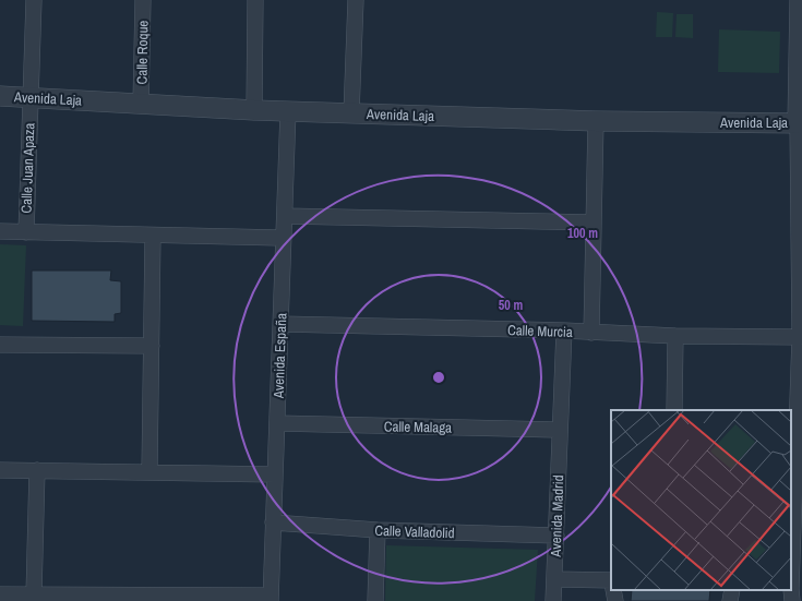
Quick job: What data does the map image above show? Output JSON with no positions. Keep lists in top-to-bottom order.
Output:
{
  "streets": {
    "street": [
      "Calle Roque",
      "Avenida Laja",
      "Calle Juan Apaza",
      "Calle Murcia",
      "Avenida España",
      "Calle Malaga",
      "Avenida Madrid",
      "Calle Valladolid"
    ]
  },
  "crossings": [
    ["Calle Roque", "Avenida Laja"],
    ["Avenida Laja", "Calle Juan Apaza"],
    ["Avenida Laja", "Avenida España"],
    ["Calle Murcia", "Avenida España"],
    ["Calle Murcia", "Avenida Madrid"],
    ["Avenida España", "Calle Malaga"],
    ["Avenida España", "Calle Valladolid"],
    ["Calle Malaga", "Avenida Madrid"],
    ["Avenida Madrid", "Calle Valladolid"]
  ],
  "rings": ["100 m", "50 m"]
}
